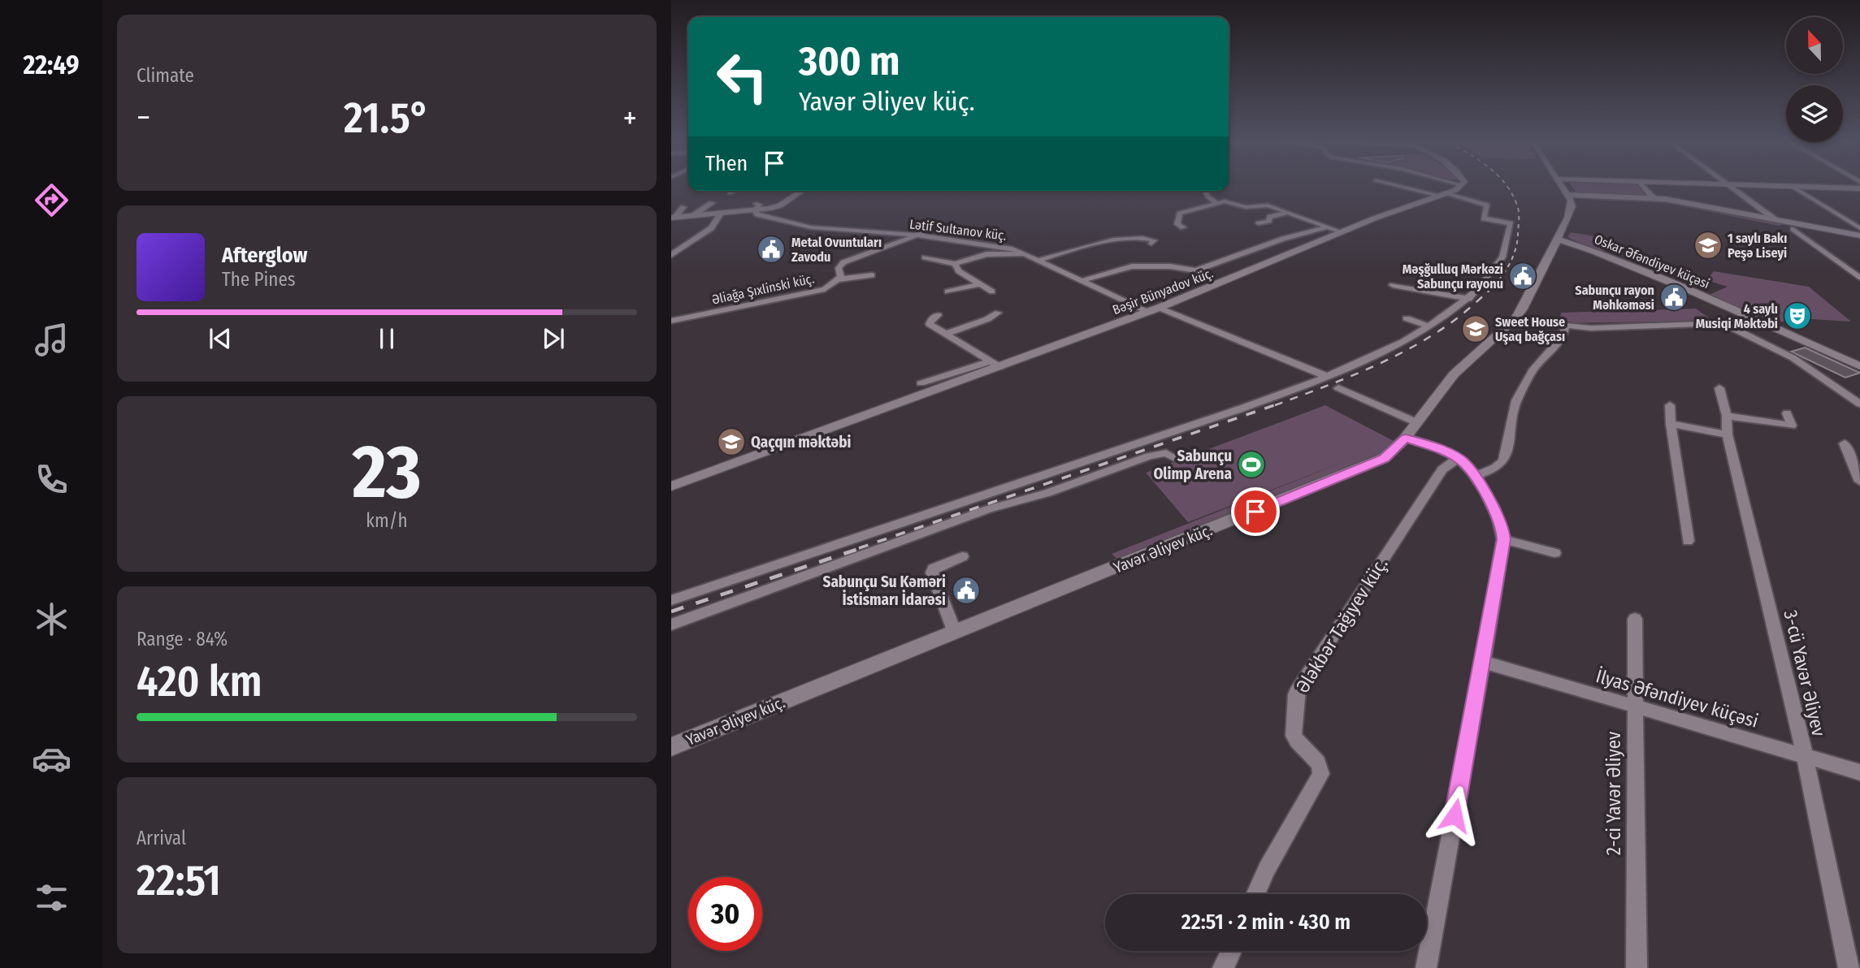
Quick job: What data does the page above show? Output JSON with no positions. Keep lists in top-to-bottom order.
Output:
{
  "streets": {
    "street": [
      "Lətif Sultanov küç.",
      "Oskar Əfəndiyev küçəsi",
      "Əliağa Şıxlinski küç.",
      "Bəşir Bünyadov küç.",
      "Yavər Əliyev küç.",
      "Ələkbər Tağıyev küç.",
      "3-cü Yavər Əliyev",
      "İlyas Əfəndiyev küçəsi",
      "2-ci Yavər Əliyev"
    ]
  },
  "crossings": [
    ["Lətif Sultanov küç.", "Bəşir Bünyadov küç."],
    ["Oskar Əfəndiyev küçəsi", "Yavər Əliyev küç."],
    ["3-cü Yavər Əliyev", "İlyas Əfəndiyev küçəsi"],
    ["İlyas Əfəndiyev küçəsi", "2-ci Yavər Əliyev"]
  ],
  "places": {
    "school or university": ["1 saylı Bakı Peşə Liseyi", "Sweet House Uşaq bağçası", "Qaçqın məktəbi"],
    "public building": [
      "Metal Ovuntuları Zavodu",
      "Məşğulluq Mərkəzi Sabunçu rayonu",
      "Sabunçu rayon Məhkəməsi",
      "Sabunçu Su Kəməri İstismarı İdarəsi"
    ],
    "theatre": ["4 saylı Musiqi Məktəbi"],
    "sports": ["Sabunçu Olimp Arena"]
  },
  "north": "top",
  "page": {
    "tabs": "22:49",
    "tile": [
      "Climate",
      ["23", "km/h"],
      ["Range · 84%", "420 km"],
      ["Arrival", "22:51"]
    ],
    "turn": ["300 m", "Yavər Əliyev küç."],
    "heat": ["−", "21.5°", "+"],
    "then": "Then",
    "song": ["Afterglow", "The Pines"],
    "limit": "30",
    "trip": "22:51 · 2 min · 430 m"
  }
}
